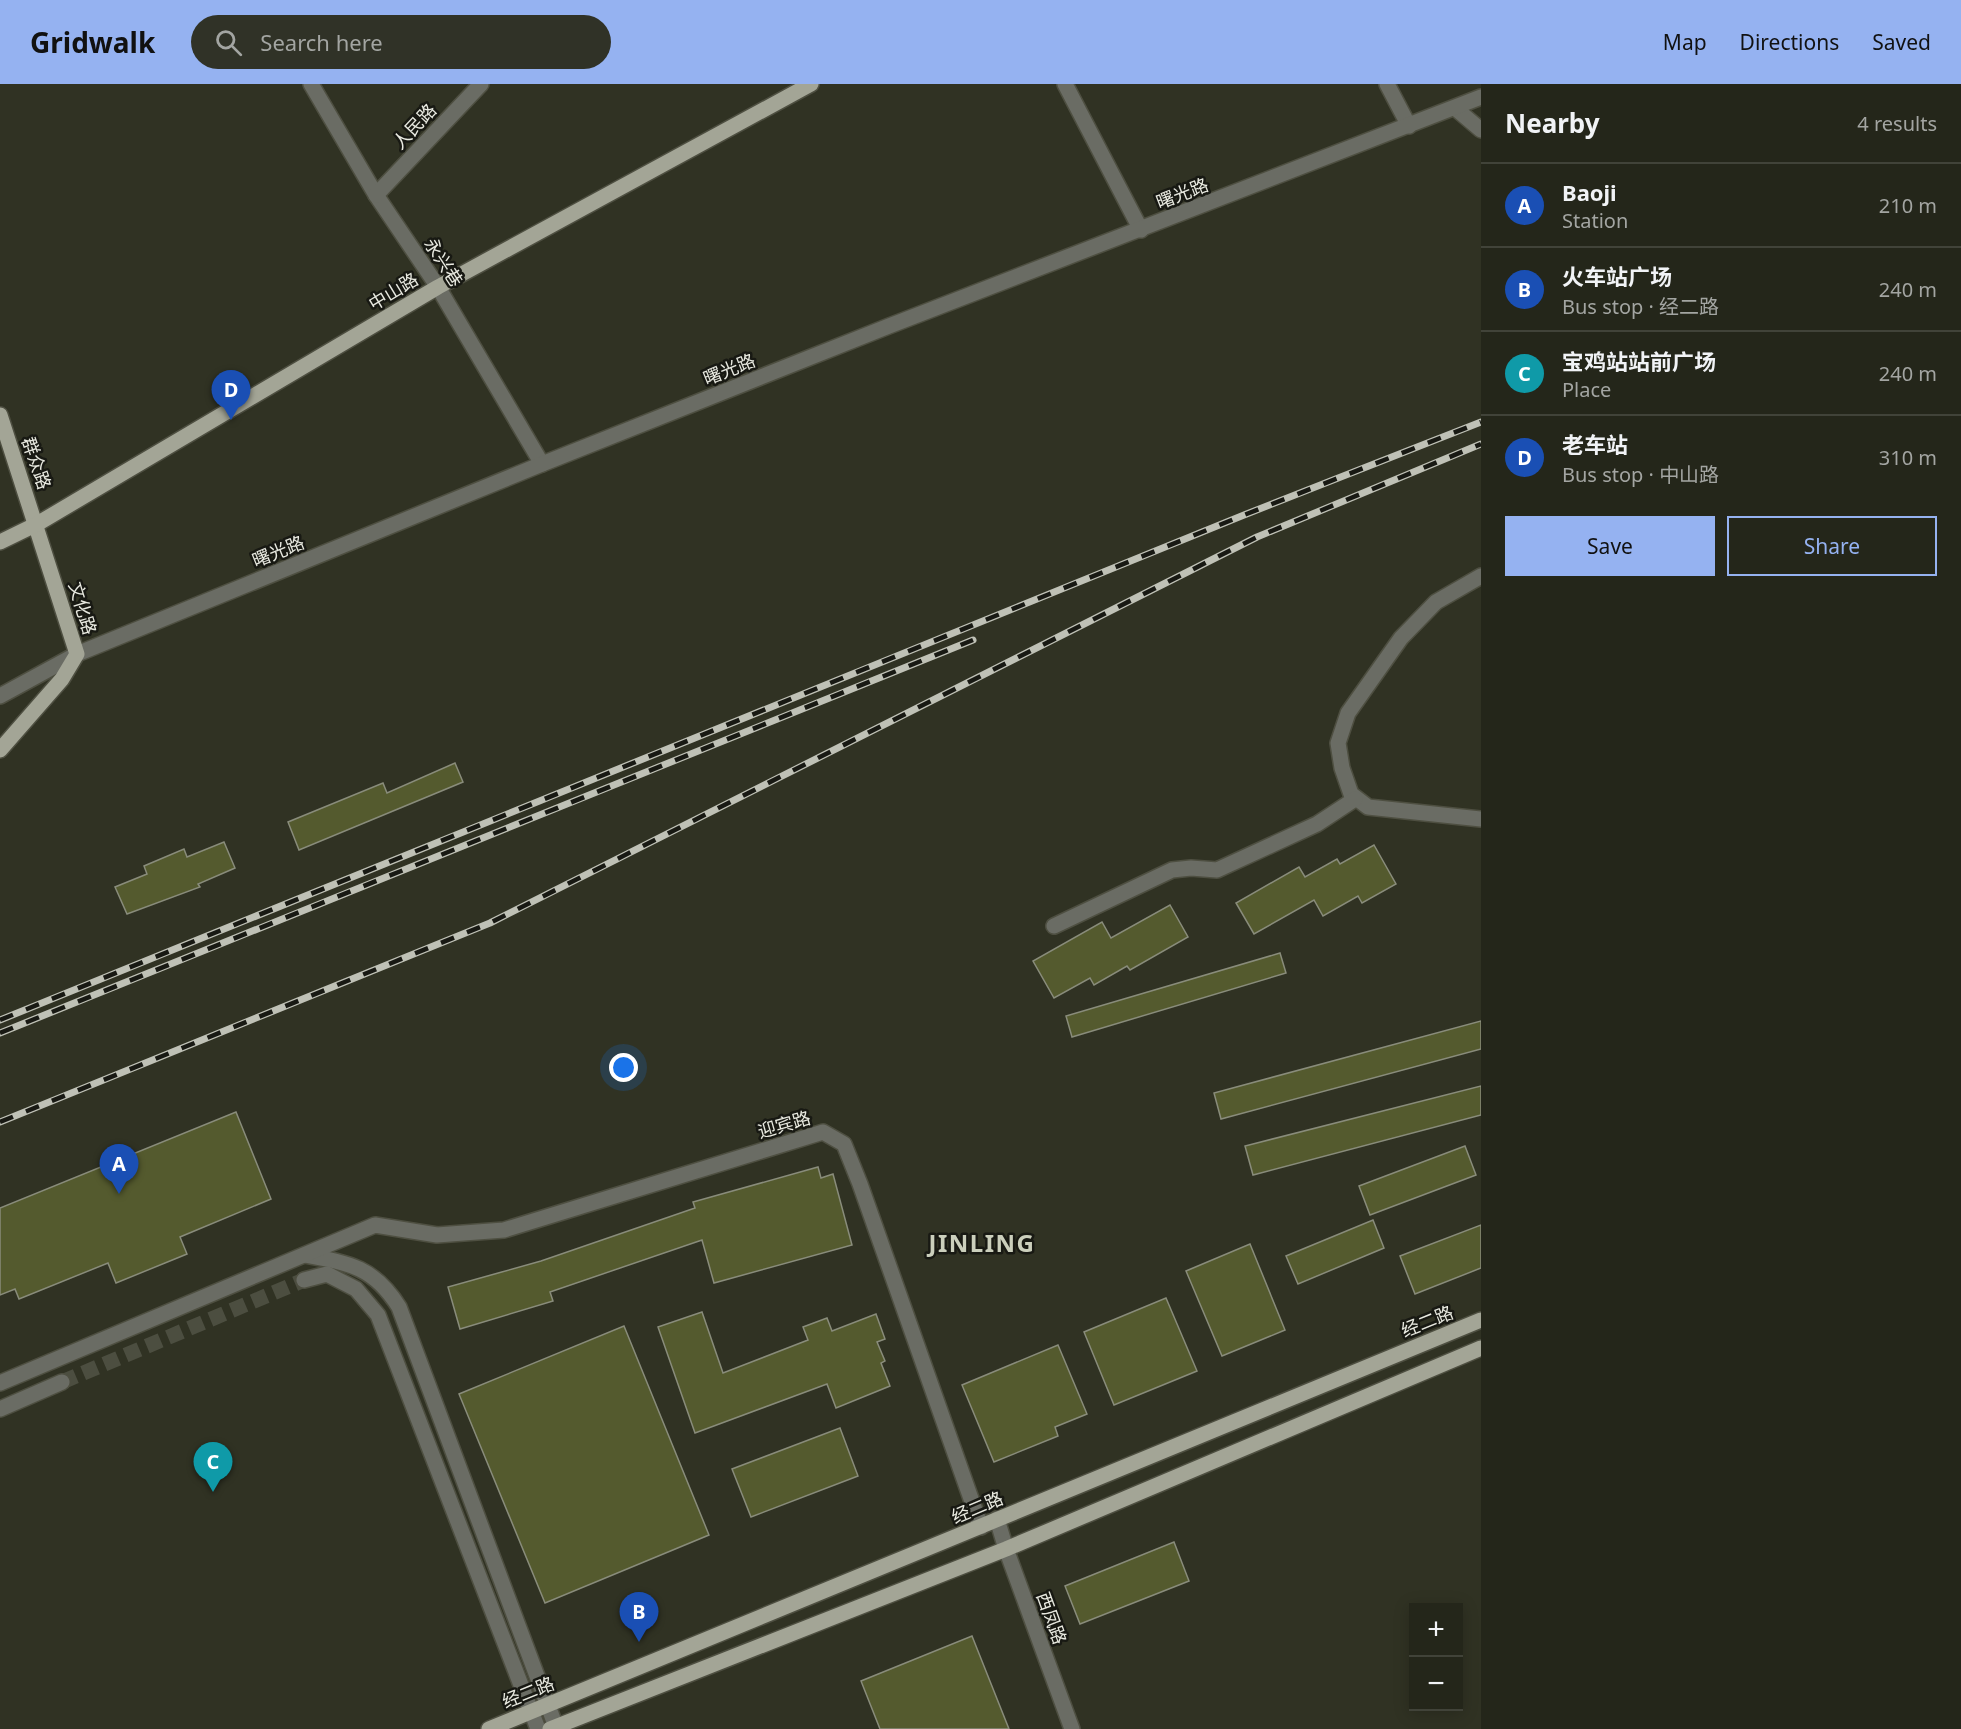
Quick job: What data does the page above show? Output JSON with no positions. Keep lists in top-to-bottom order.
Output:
{
  "streets": {
    "main road": [
      "中山路",
      "群众路",
      "文化路",
      "经二路"
    ],
    "street": [
      "人民路",
      "曙光路",
      "永兴巷",
      "迎宾路",
      "西凤路"
    ]
  },
  "crossings": [
    ["人民路", "永兴巷"],
    ["曙光路", "永兴巷"],
    ["曙光路", "文化路"],
    ["永兴巷", "中山路"],
    ["中山路", "群众路"],
    ["中山路", "文化路"],
    ["群众路", "文化路"],
    ["迎宾路", "经二路"],
    ["经二路", "西凤路"]
  ],
  "districts": ["JINLING"],
  "page": {
    "header": "Gridwalk",
    "search": "Search here",
    "nav": ["Map", "Directions", "Saved"],
    "heading": ["Nearby", "4 results"],
    "list": [
      {
        "mark": "A",
        "name": "Baoji",
        "note": "Station",
        "value": "210 m"
      },
      {
        "mark": "B",
        "name": "火车站广场",
        "note": "Bus stop · 经二路",
        "value": "240 m"
      },
      {
        "mark": "C",
        "name": "宝鸡站站前广场",
        "note": "Place",
        "value": "240 m"
      },
      {
        "mark": "D",
        "name": "老车站",
        "note": "Bus stop · 中山路",
        "value": "310 m"
      }
    ],
    "pins": [
      "D",
      "A",
      "C",
      "B"
    ],
    "buttons": ["Save", "Share"],
    "map_buttons": ["+", "−"]
  }
}
